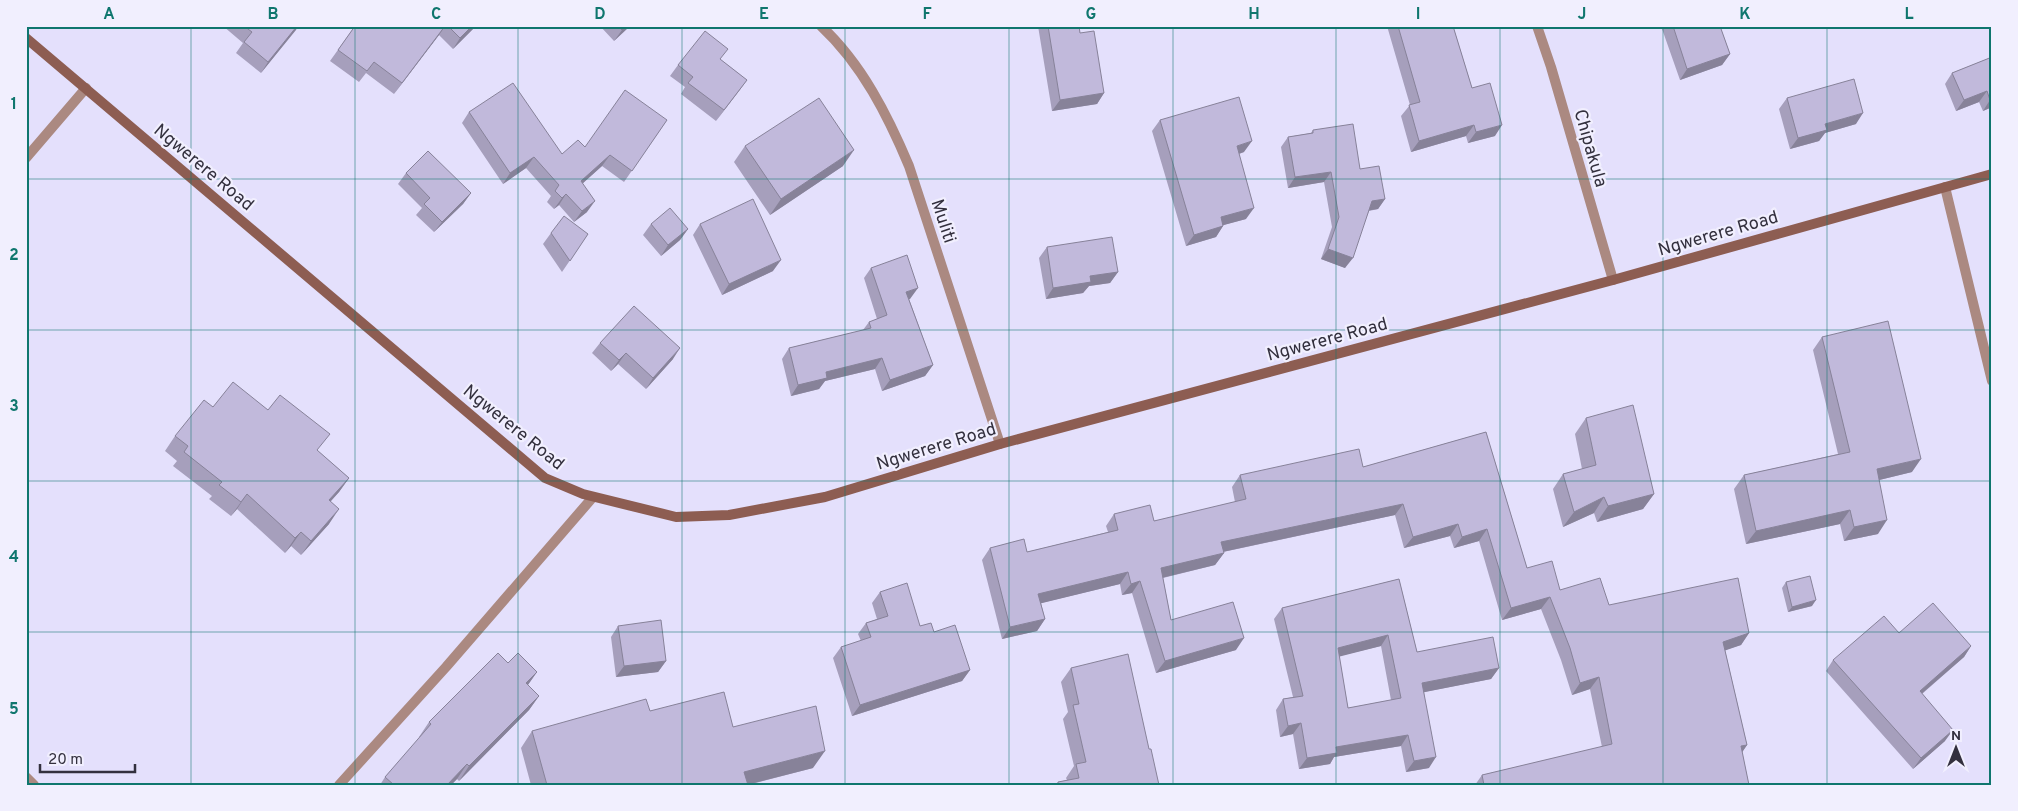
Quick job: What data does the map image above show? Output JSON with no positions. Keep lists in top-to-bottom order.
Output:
{
  "streets": {
    "street": ["Chipakula", "Ngwerere Road", "Muliti"]
  },
  "crossings": [
    ["Chipakula", "Ngwerere Road"],
    ["Ngwerere Road", "Muliti"]
  ],
  "scale_bar": "20 m",
  "north": "top",
  "grid": {
    "columns": [
      "A",
      "B",
      "C",
      "D",
      "E",
      "F",
      "G",
      "H",
      "I",
      "J",
      "K",
      "L"
    ],
    "rows": [
      "1",
      "2",
      "3",
      "4",
      "5"
    ]
  }
}
